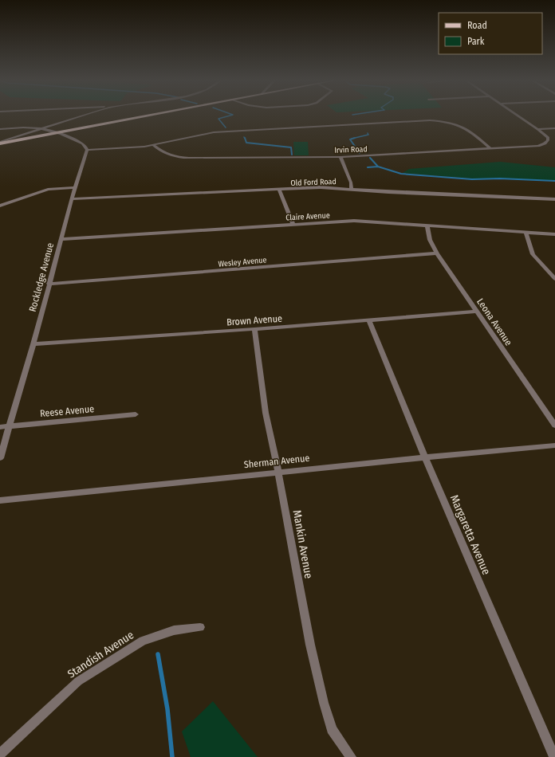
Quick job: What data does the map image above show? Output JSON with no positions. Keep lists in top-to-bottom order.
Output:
{
  "streets": {
    "street": [
      "Irvin Road",
      "Old Ford Road",
      "Claire Avenue",
      "Wesley Avenue",
      "Rockledge Avenue",
      "Brown Avenue",
      "Leona Avenue",
      "Reese Avenue",
      "Sherman Avenue",
      "Margaretta Avenue",
      "Mankin Avenue",
      "Standish Avenue"
    ]
  },
  "crossings": [
    ["Old Ford Road", "Rockledge Avenue"],
    ["Claire Avenue", "Rockledge Avenue"],
    ["Claire Avenue", "Leona Avenue"],
    ["Wesley Avenue", "Rockledge Avenue"],
    ["Wesley Avenue", "Leona Avenue"],
    ["Rockledge Avenue", "Brown Avenue"],
    ["Rockledge Avenue", "Reese Avenue"],
    ["Brown Avenue", "Leona Avenue"],
    ["Brown Avenue", "Margaretta Avenue"],
    ["Brown Avenue", "Mankin Avenue"],
    ["Sherman Avenue", "Margaretta Avenue"],
    ["Sherman Avenue", "Mankin Avenue"]
  ],
  "legend": ["Road", "Park"]
}
